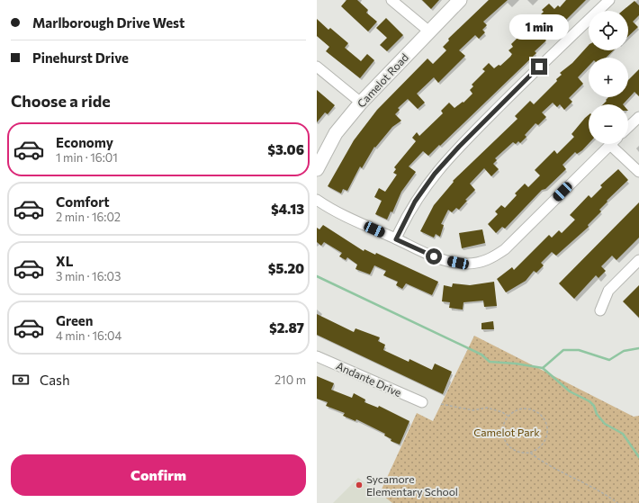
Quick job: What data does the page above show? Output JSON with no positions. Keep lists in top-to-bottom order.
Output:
{
  "streets": {
    "street": ["Camelot Road", "Andante Drive"]
  },
  "parks": ["Camelot Park"],
  "places": ["Sycamore Elementary School"],
  "page": {
    "banner": ["Marlborough Drive West", "Pinehurst Drive"],
    "map_buttons": ["+", "−"],
    "bubble": "1 min",
    "heading": "Choose a ride",
    "list": [
      {
        "name": "Economy",
        "note": "1 min · 16:01",
        "value": "$3.06"
      },
      {
        "name": "Comfort",
        "note": "2 min · 16:02",
        "value": "$4.13"
      },
      {
        "name": "XL",
        "note": "3 min · 16:03",
        "value": "$5.20"
      },
      {
        "name": "Green",
        "note": "4 min · 16:04",
        "value": "$2.87"
      }
    ],
    "pay": ["Cash", "210 m"],
    "buttons": "Confirm"
  }
}
